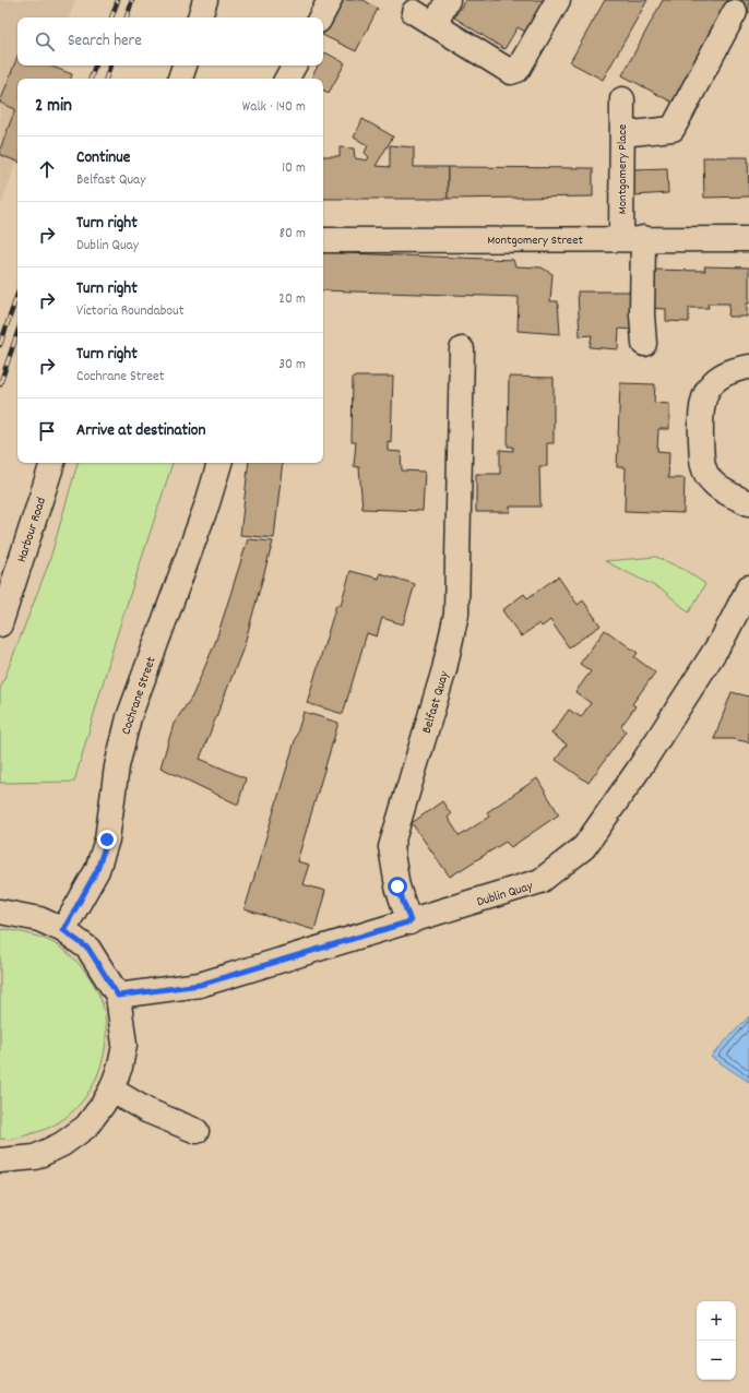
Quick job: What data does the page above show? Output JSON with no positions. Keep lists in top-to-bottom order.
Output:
{
  "streets": {
    "street": [
      "Montgomery Place",
      "Montgomery Street",
      "Harbour Road",
      "Cochrane Street",
      "Belfast Quay",
      "Dublin Quay"
    ]
  },
  "crossings": [
    ["Montgomery Place", "Montgomery Street"],
    ["Belfast Quay", "Dublin Quay"]
  ],
  "page": {
    "search": "Search here",
    "heading": ["2 min", "Walk · 140 m"],
    "list": [
      ["Continue", "Belfast Quay", "10 m"],
      ["Turn right", "Dublin Quay", "80 m"],
      ["Turn right", "Victoria Roundabout", "20 m"],
      ["Turn right", "Cochrane Street", "30 m"],
      "Arrive at destination"
    ],
    "map_buttons": ["+", "−"]
  }
}
